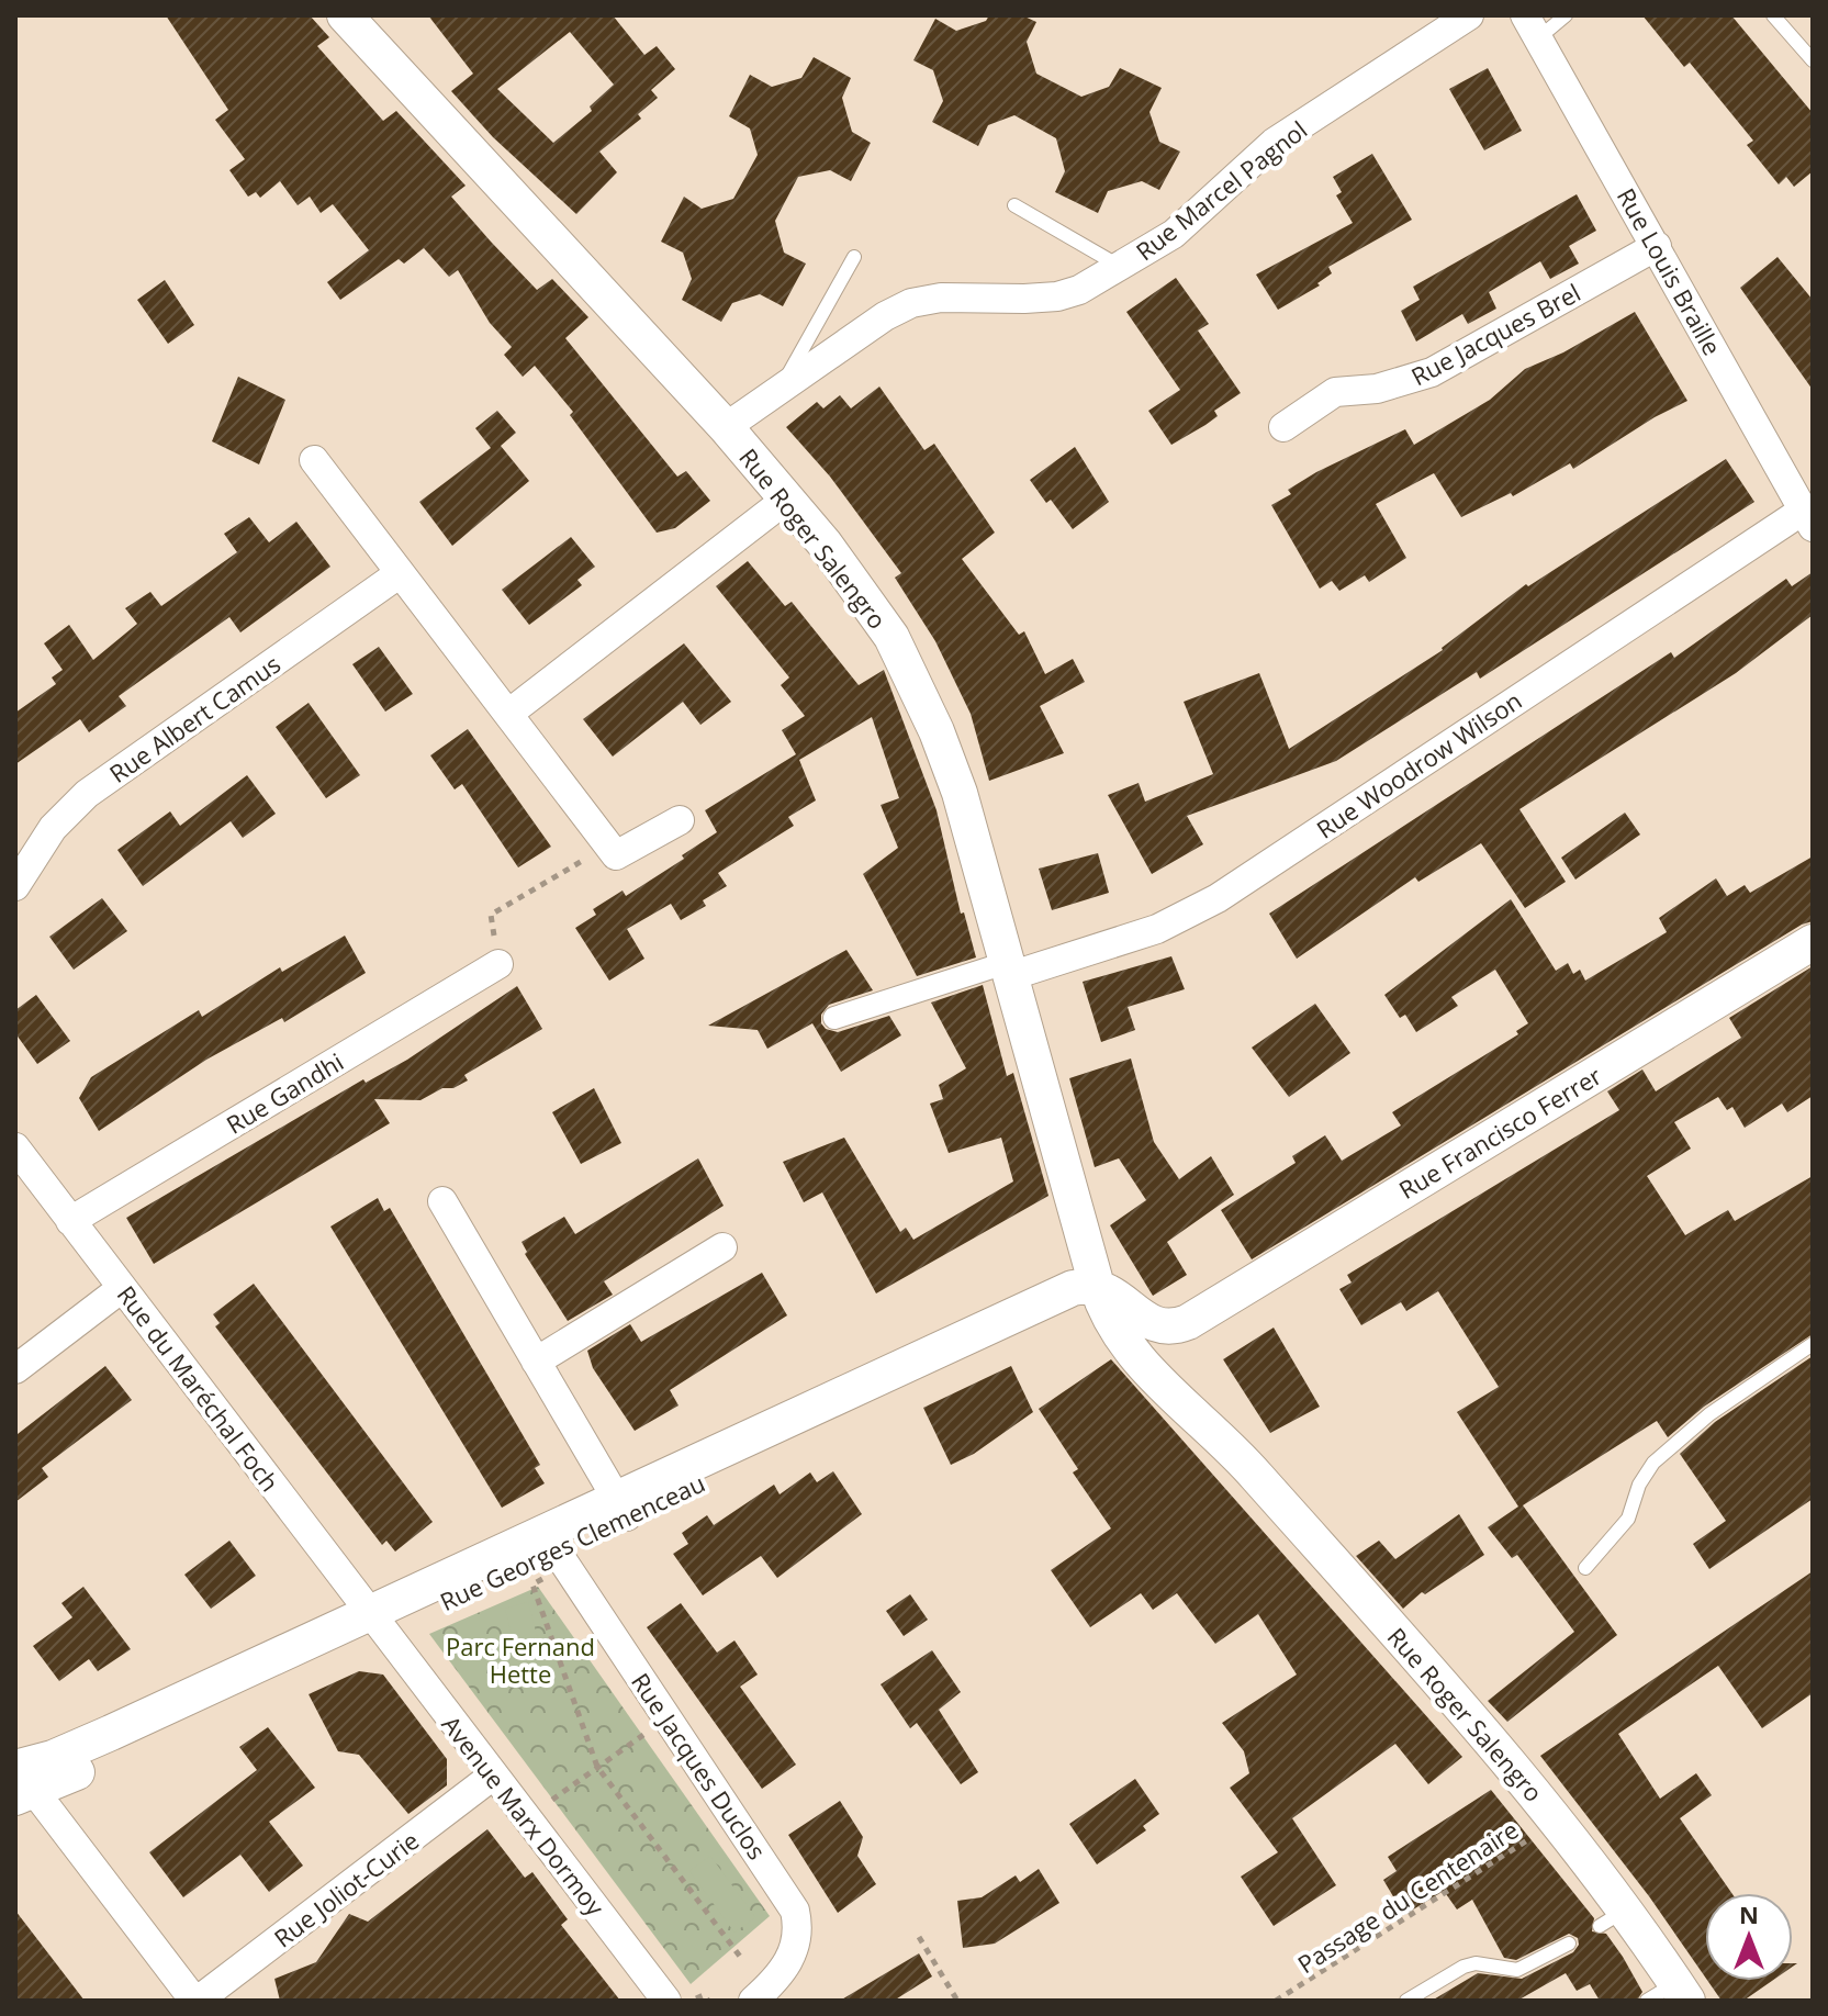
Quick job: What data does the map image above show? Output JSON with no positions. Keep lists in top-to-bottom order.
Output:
{
  "streets": {
    "street": [
      "Rue Marcel Pagnol",
      "Rue Louis Braille",
      "Rue Jacques Brel",
      "Rue Roger Salengro",
      "Rue Albert Camus",
      "Rue Woodrow Wilson",
      "Rue Gandhi",
      "Rue Francisco Ferrer",
      "Rue du Maréchal Foch",
      "Rue Georges Clemenceau",
      "Rue Jacques Duclos",
      "Avenue Marx Dormoy",
      "Rue Joliot-Curie"
    ],
    "path": ["Passage du Centenaire"]
  },
  "crossings": [
    ["Rue Marcel Pagnol", "Rue Roger Salengro"],
    ["Rue Louis Braille", "Rue Jacques Brel"],
    ["Rue Louis Braille", "Rue Woodrow Wilson"],
    ["Rue Roger Salengro", "Rue Woodrow Wilson"],
    ["Rue Roger Salengro", "Rue Francisco Ferrer"],
    ["Rue Roger Salengro", "Rue Georges Clemenceau"],
    ["Rue Roger Salengro", "Passage du Centenaire"],
    ["Rue Gandhi", "Rue du Maréchal Foch"],
    ["Rue du Maréchal Foch", "Rue Georges Clemenceau"],
    ["Rue du Maréchal Foch", "Avenue Marx Dormoy"],
    ["Rue Georges Clemenceau", "Rue Jacques Duclos"],
    ["Rue Georges Clemenceau", "Avenue Marx Dormoy"],
    ["Avenue Marx Dormoy", "Rue Joliot-Curie"]
  ],
  "parks": ["Parc Fernand Hette"],
  "north": "top"
}
